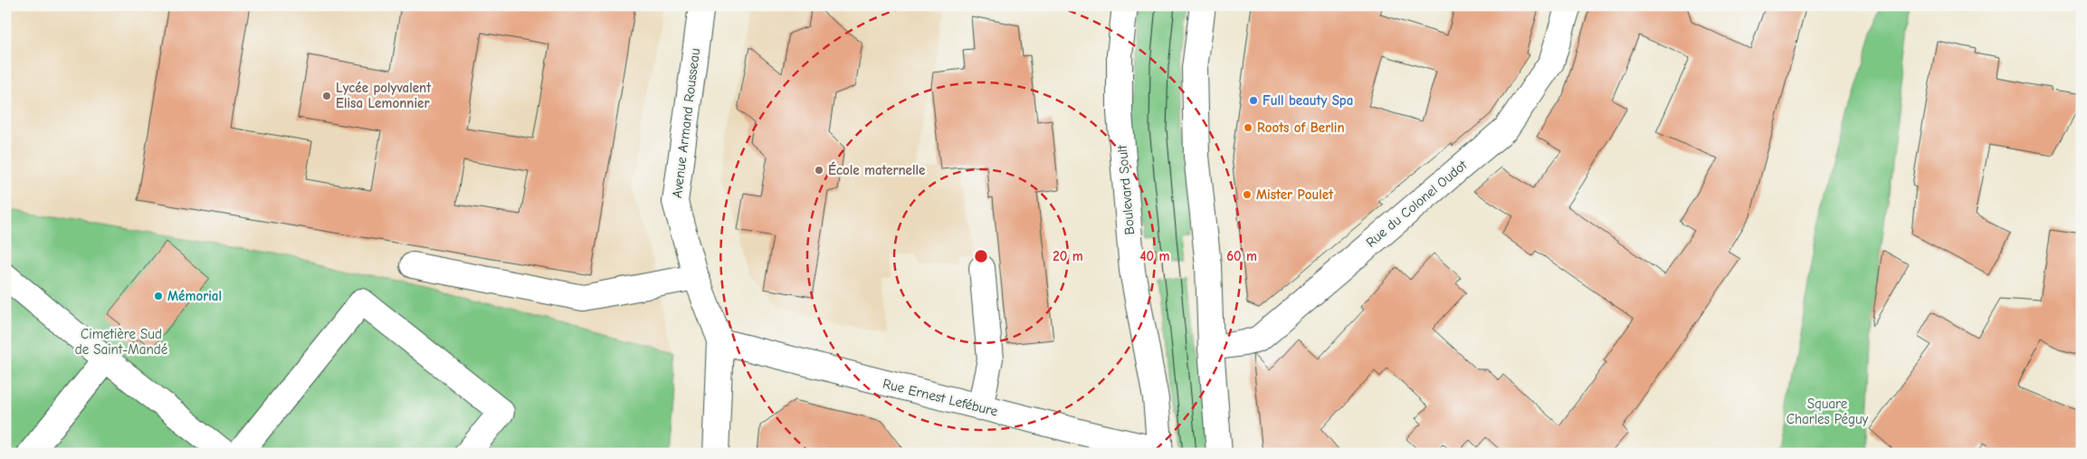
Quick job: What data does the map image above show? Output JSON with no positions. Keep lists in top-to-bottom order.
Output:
{
  "streets": {
    "street": [
      "Avenue Armand Rousseau",
      "Boulevard Soult",
      "Rue du Colonel Oudot",
      "Rue Ernest Lefébure"
    ]
  },
  "crossings": [
    ["Avenue Armand Rousseau", "Rue Ernest Lefébure"],
    ["Boulevard Soult", "Rue Ernest Lefébure"]
  ],
  "parks": ["Cimetière Sud de Saint-Mandé", "Square Charles Péguy"],
  "places": [
    "Lycée polyvalent Elisa Lemonnier",
    "Full beauty Spa",
    "Roots of Berlin",
    "École maternelle",
    "Mister Poulet",
    "Mémorial"
  ],
  "rings": ["20 m", "40 m", "60 m"]
}
